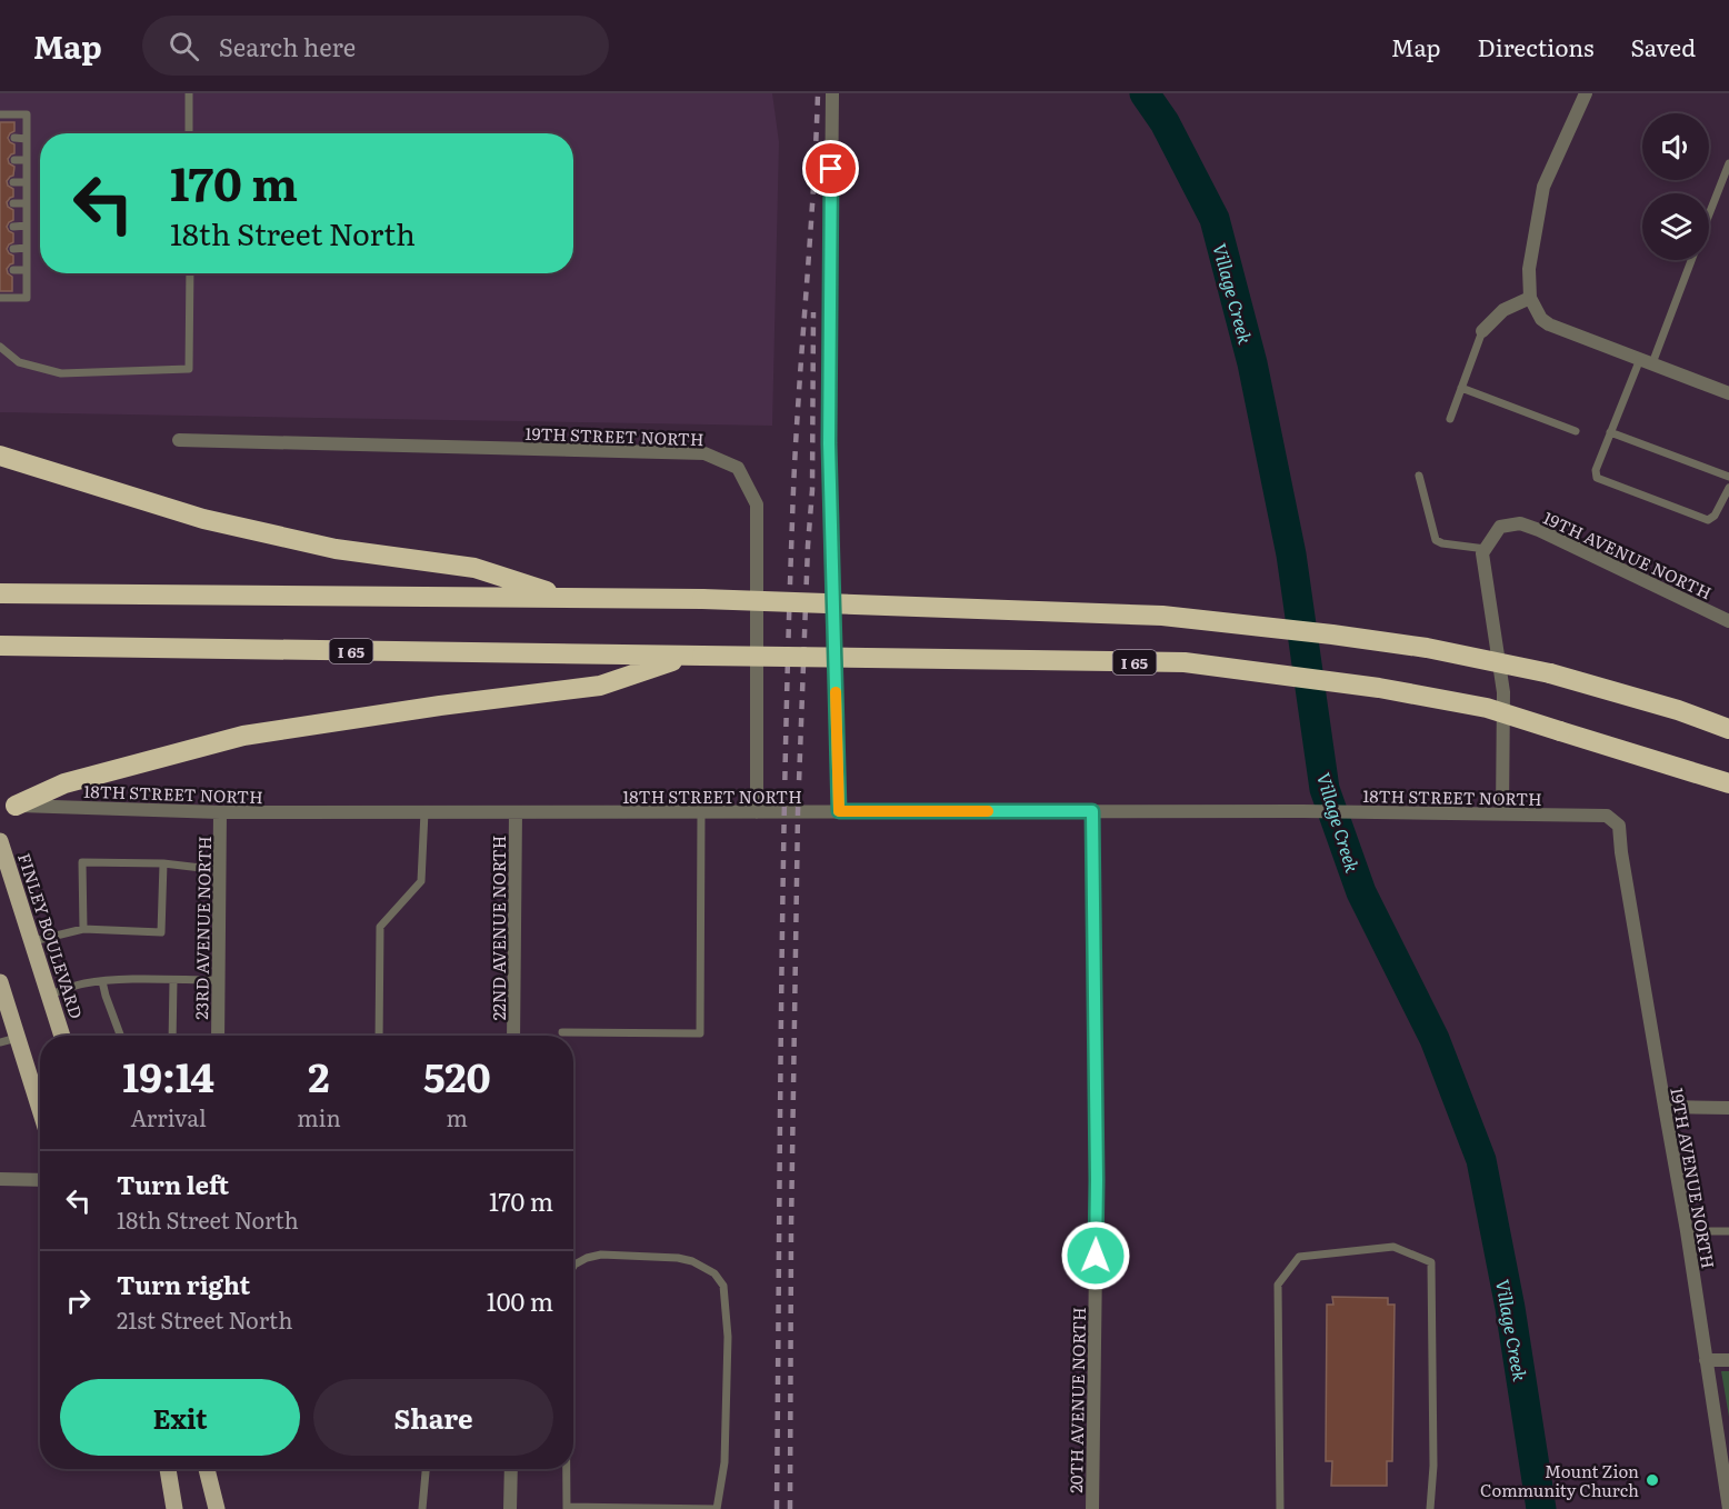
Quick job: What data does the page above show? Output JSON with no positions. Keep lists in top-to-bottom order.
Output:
{
  "streets": {
    "highway": ["I 65"],
    "main road": ["FINLEY BOULEVARD"],
    "street": [
      "19TH STREET NORTH",
      "19TH AVENUE NORTH",
      "18TH STREET NORTH",
      "23RD AVENUE NORTH",
      "22ND AVENUE NORTH",
      "20TH AVENUE NORTH"
    ]
  },
  "crossings": [
    ["19TH STREET NORTH", "18TH STREET NORTH"],
    ["19TH AVENUE NORTH", "18TH STREET NORTH"],
    ["18TH STREET NORTH", "23RD AVENUE NORTH"],
    ["18TH STREET NORTH", "22ND AVENUE NORTH"],
    ["18TH STREET NORTH", "20TH AVENUE NORTH"]
  ],
  "water": ["Village Creek"],
  "places": ["Mount Zion Community Church"],
  "page": {
    "header": "Map",
    "search": "Search here",
    "nav": ["Map", "Directions", "Saved"],
    "turn": ["170 m", "18th Street North"],
    "eta": [
      "19:14",
      "Arrival",
      "2",
      "min",
      "520",
      "m"
    ],
    "list": [
      {
        "name": "Turn left",
        "note": "18th Street North",
        "value": "170 m"
      },
      {
        "name": "Turn right",
        "note": "21st Street North",
        "value": "100 m"
      }
    ],
    "buttons": ["Exit", "Share"]
  }
}
